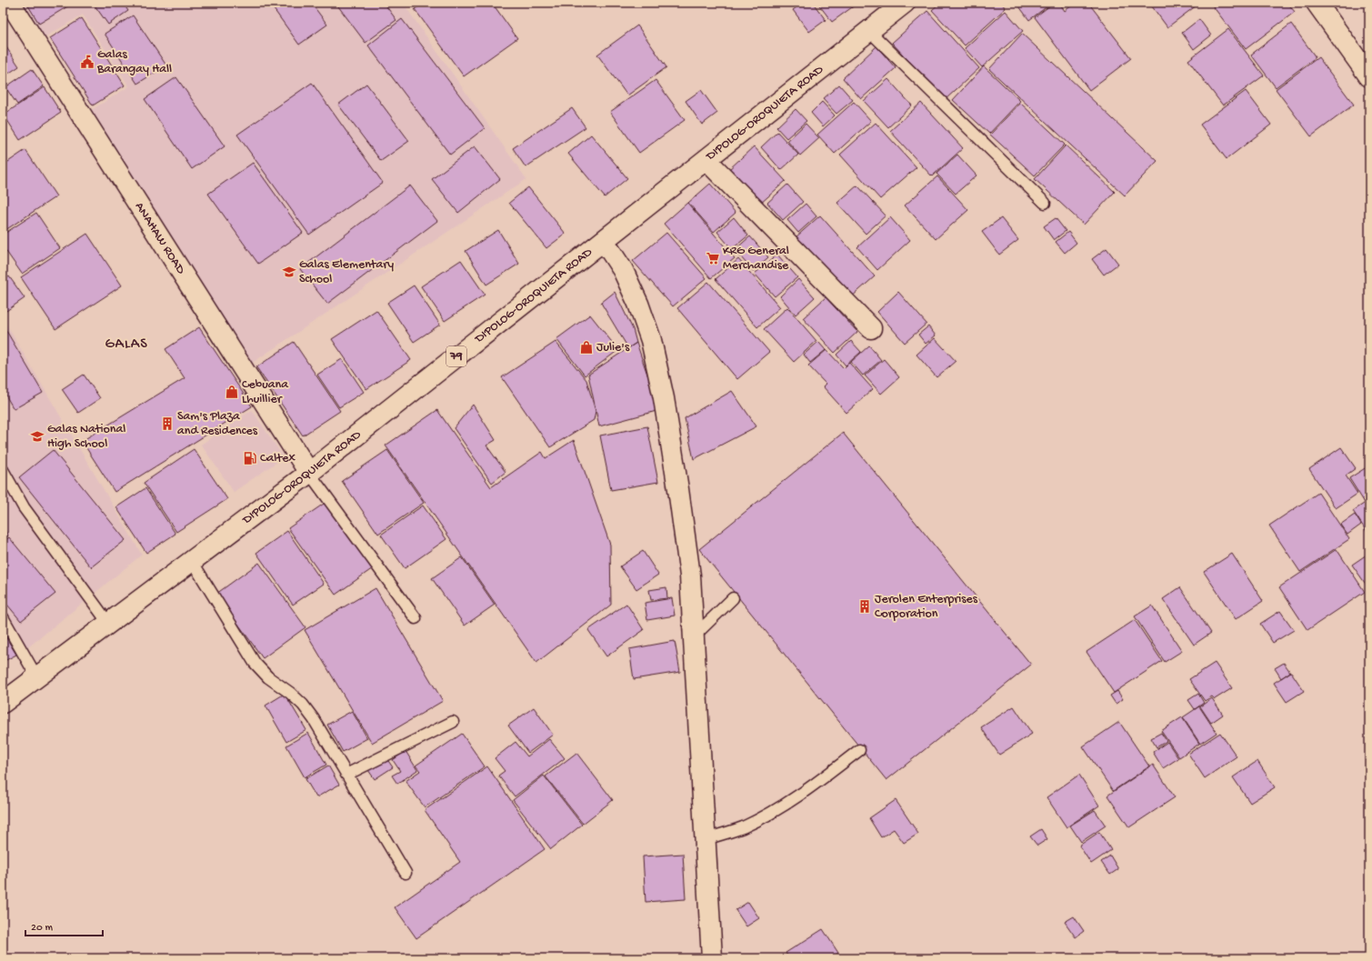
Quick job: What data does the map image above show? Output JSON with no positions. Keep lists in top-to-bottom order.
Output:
{
  "streets": {
    "street": ["DIPOLOG-OROQUIETA ROAD", "ANAHAW ROAD", "79"]
  },
  "crossings": [
    ["DIPOLOG-OROQUIETA ROAD", "ANAHAW ROAD"]
  ],
  "districts": ["GALAS"],
  "places": {
    "public building": ["Galas Barangay Hall"],
    "supermarket": ["KRG General Merchandise"],
    "school or university": ["Galas Elementary School", "Galas National High School"],
    "shop": ["Julie's", "Cebuana Lhuillier"],
    "building": ["Sam's Plaza and Residences", "Jerolen Enterprises Corporation"],
    "fuel station": ["Caltex"]
  },
  "scale_bar": "20 m"
}
